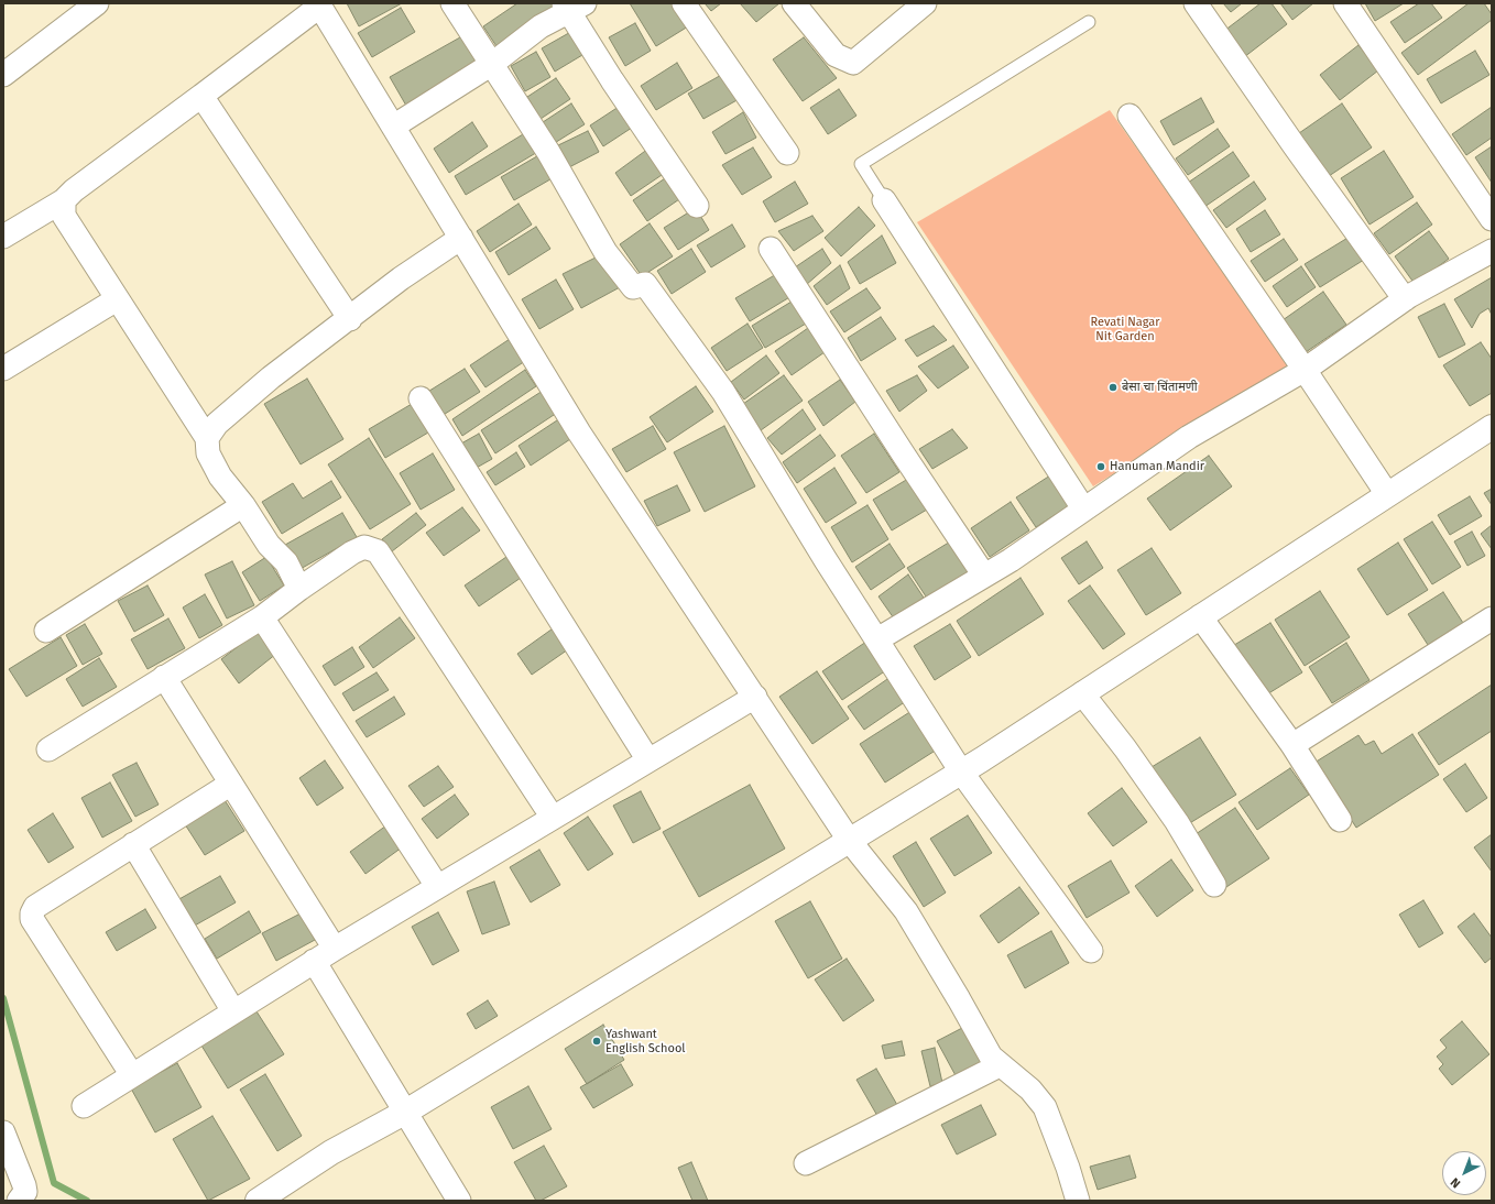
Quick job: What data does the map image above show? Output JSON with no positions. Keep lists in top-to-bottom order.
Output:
{
  "parks": ["Revati Nagar Nit Garden"],
  "places": ["बेसा चा चिंतामणी", "Hanuman Mandir", "Yashwant English School"],
  "north": "bottom left"
}
